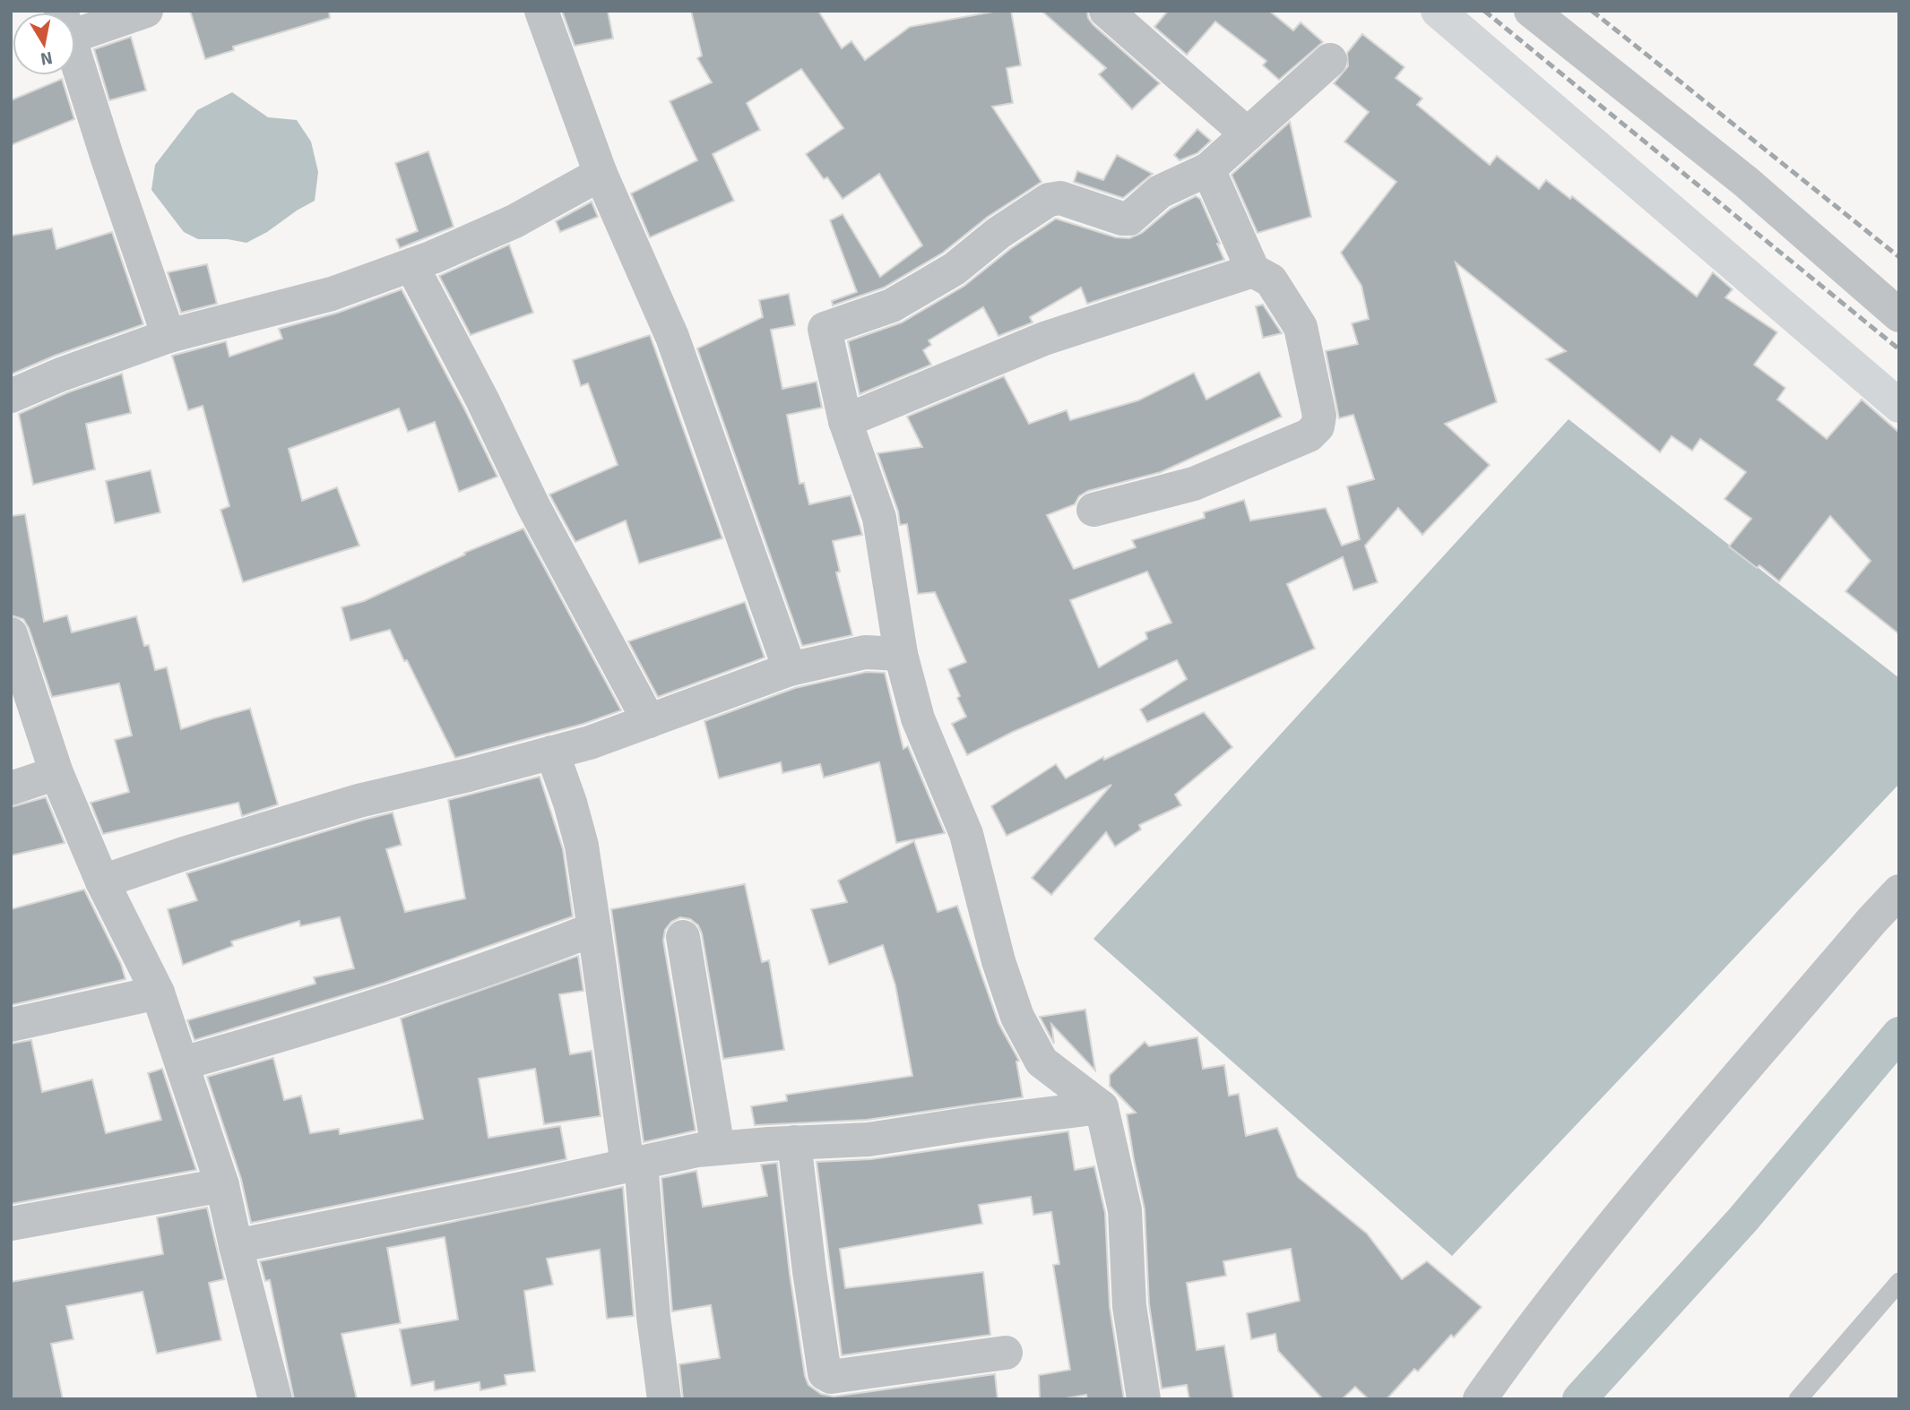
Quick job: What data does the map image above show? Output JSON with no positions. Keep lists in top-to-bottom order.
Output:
{
  "north": "bottom"
}
